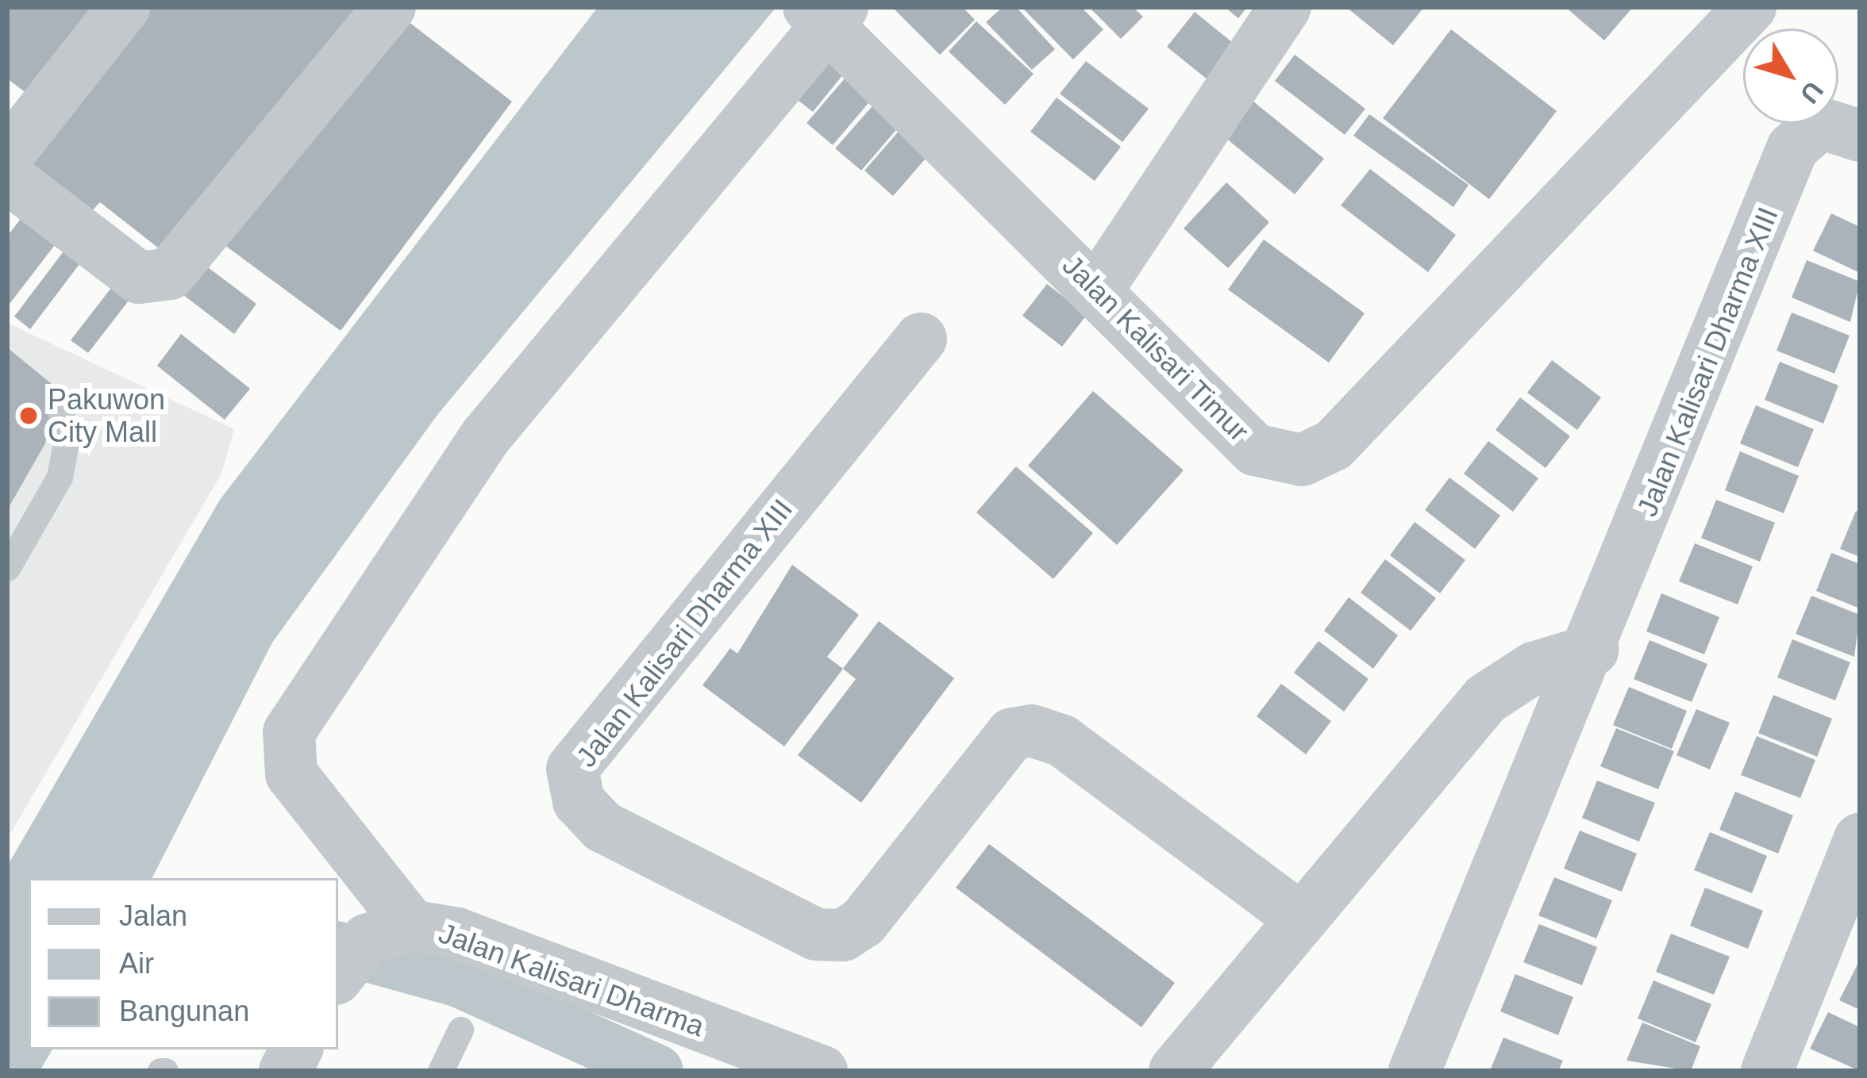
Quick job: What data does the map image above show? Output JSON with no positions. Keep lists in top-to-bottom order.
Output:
{
  "streets": {
    "street": ["Jalan Kalisari Timur", "Jalan Kalisari Dharma XIII", "Jalan Kalisari Dharma"]
  },
  "places": ["Pakuwon City Mall"],
  "legend": ["Jalan", "Air", "Bangunan"],
  "north": "bottom right"
}
